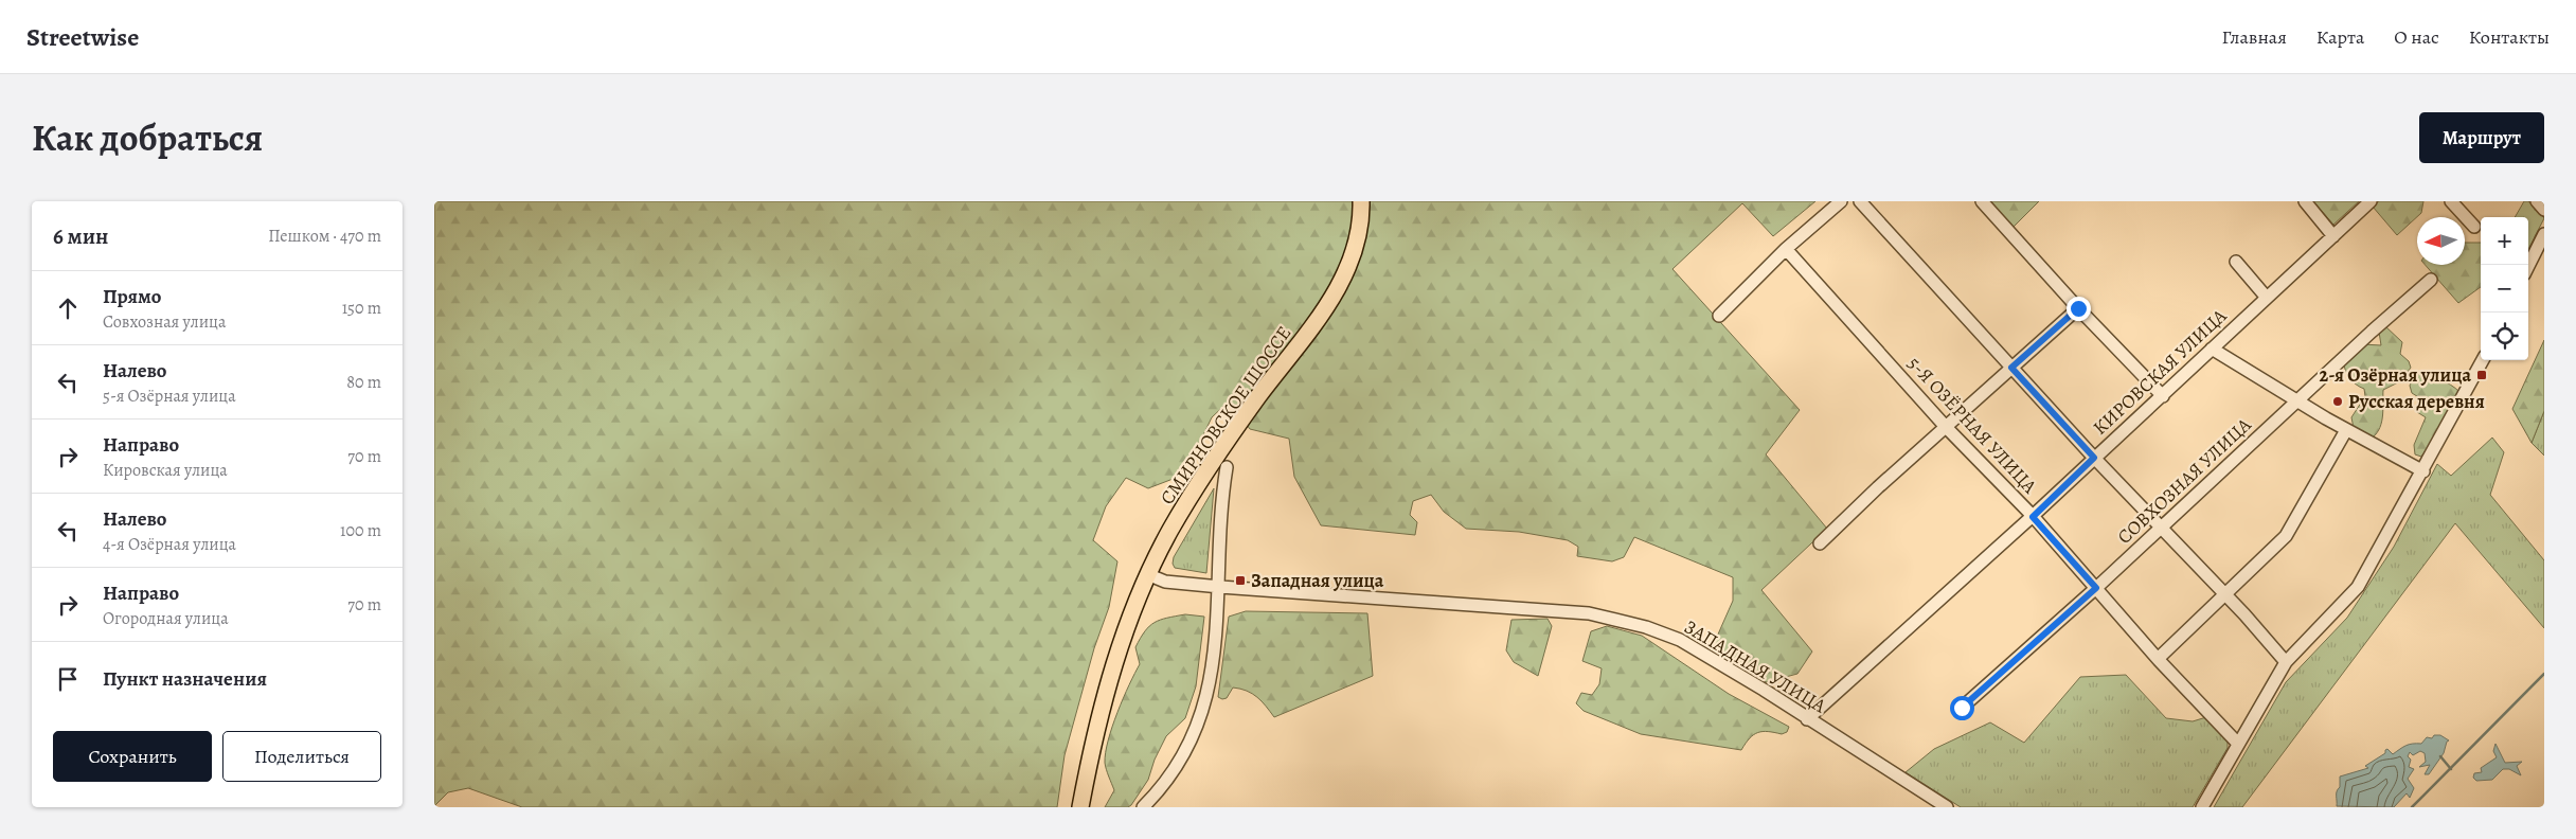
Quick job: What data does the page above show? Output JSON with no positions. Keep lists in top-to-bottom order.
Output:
{
  "streets": {
    "main road": ["СМИРНОВСКОЕ ШОССЕ"],
    "street": [
      "КИРОВСКАЯ УЛИЦА",
      "5-Я ОЗЁРНАЯ УЛИЦА",
      "СОВХОЗНАЯ УЛИЦА",
      "ЗАПАДНАЯ УЛИЦА"
    ]
  },
  "crossings": [
    ["КИРОВСКАЯ УЛИЦА", "5-Я ОЗЁРНАЯ УЛИЦА"],
    ["КИРОВСКАЯ УЛИЦА", "ЗАПАДНАЯ УЛИЦА"],
    ["СМИРНОВСКОЕ ШОССЕ", "ЗАПАДНАЯ УЛИЦА"],
    ["5-Я ОЗЁРНАЯ УЛИЦА", "СОВХОЗНАЯ УЛИЦА"]
  ],
  "places": {
    "transit": ["2-я Озёрная улица", "Западная улица"],
    "other": ["Русская деревня"]
  },
  "north": "left",
  "page": {
    "header": "Streetwise",
    "nav": [
      "Главная",
      "Карта",
      "О нас",
      "Контакты"
    ],
    "title": "Как добраться",
    "buttons": [
      "Маршрут",
      ["Сохранить", "Поделиться"]
    ],
    "heading": ["6 мин", "Пешком · 470 m"],
    "map_buttons": ["+", "−"],
    "list": [
      ["Прямо", "Совхозная улица", "150 m"],
      ["Налево", "5-я Озёрная улица", "80 m"],
      ["Направо", "Кировская улица", "70 m"],
      ["Налево", "4-я Озёрная улица", "100 m"],
      ["Направо", "Огородная улица", "70 m"],
      "Пункт назначения"
    ]
  }
}
